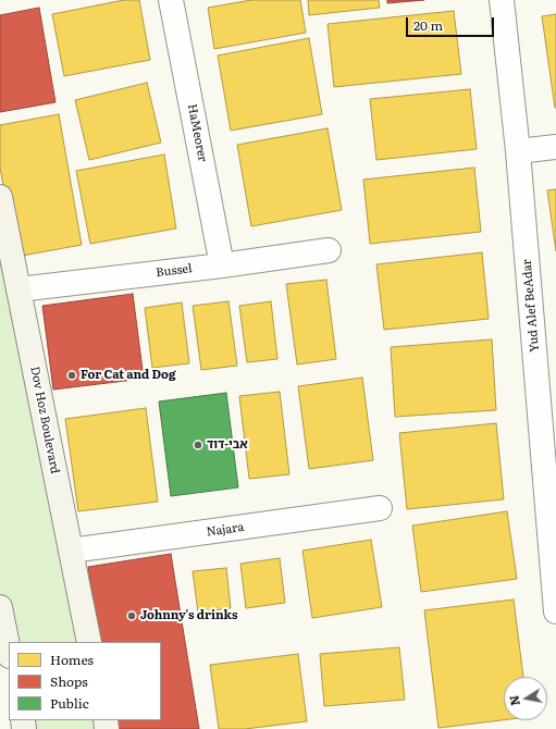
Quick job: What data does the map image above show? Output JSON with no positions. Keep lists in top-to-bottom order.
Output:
{
  "streets": {
    "street": [
      "HaMeorer",
      "Bussel",
      "Yud Alef BeAdar",
      "Dov Hoz Boulevard",
      "Najara"
    ]
  },
  "crossings": [
    ["HaMeorer", "Bussel"],
    ["Bussel", "Dov Hoz Boulevard"],
    ["Dov Hoz Boulevard", "Najara"]
  ],
  "places": ["For Cat and Dog", "אבי-דוד", "Johnny's drinks"],
  "legend": ["Homes", "Shops", "Public"],
  "scale_bar": "20 m",
  "north": "left"
}
